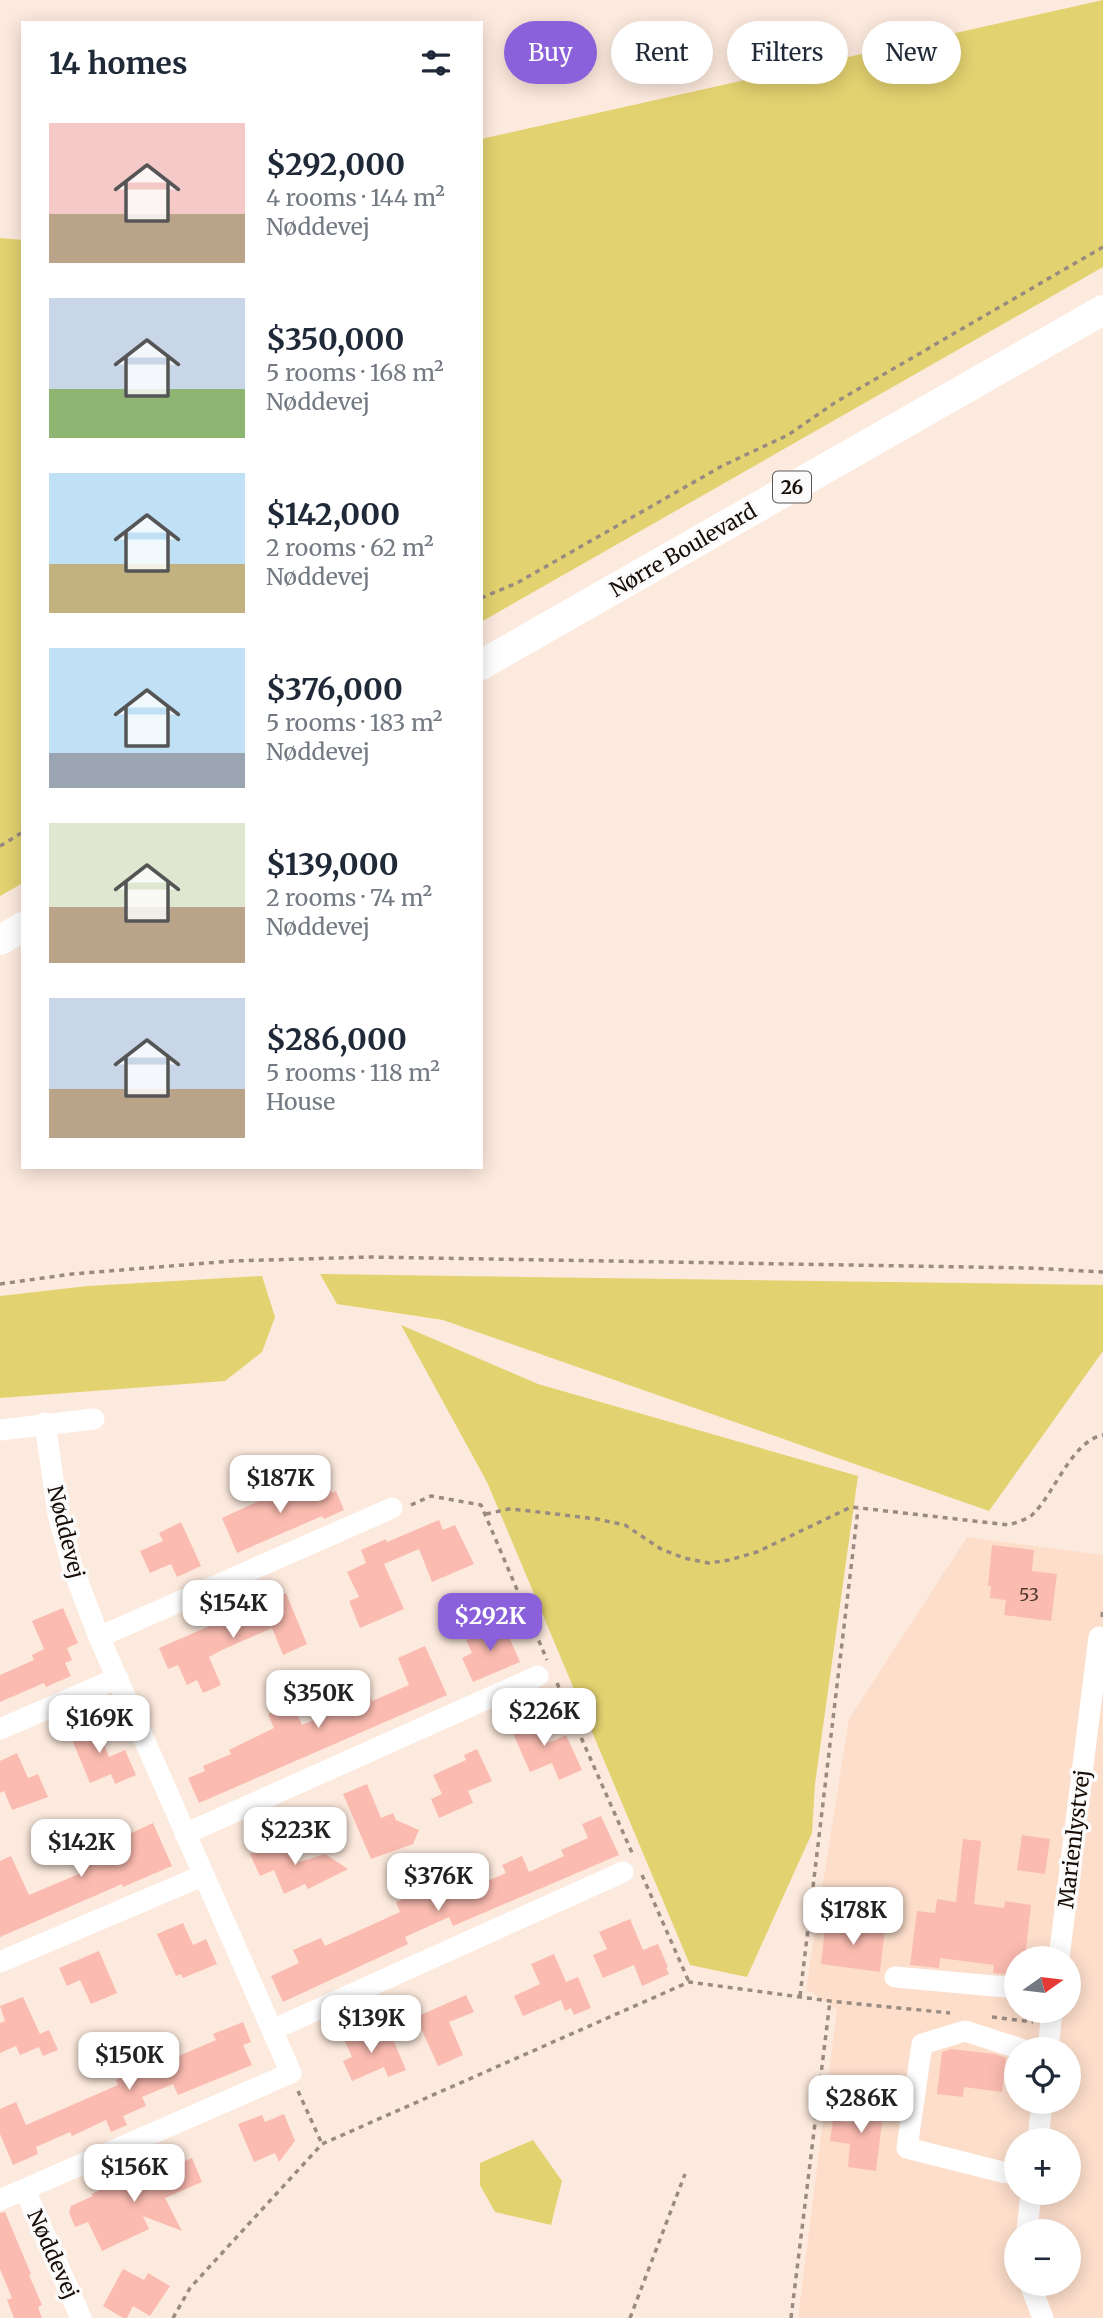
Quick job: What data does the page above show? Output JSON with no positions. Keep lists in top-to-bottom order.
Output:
{
  "streets": {
    "highway": ["26", "Nørre Boulevard"],
    "street": ["Nøddevej", "Marienlystvej"]
  },
  "house_numbers": ["53"],
  "north": "right",
  "page": {
    "chip": [
      "Buy",
      "Rent",
      "Filters",
      "New"
    ],
    "heading": "14 homes",
    "list": [
      {
        "name": "$292,000",
        "note": "4 rooms · 144 m² · Nøddevej"
      },
      {
        "name": "$350,000",
        "note": "5 rooms · 168 m² · Nøddevej"
      },
      {
        "name": "$142,000",
        "note": "2 rooms · 62 m² · Nøddevej"
      },
      {
        "name": "$376,000",
        "note": "5 rooms · 183 m² · Nøddevej"
      },
      {
        "name": "$139,000",
        "note": "2 rooms · 74 m² · Nøddevej"
      },
      {
        "name": "$286,000",
        "note": "5 rooms · 118 m² · House"
      }
    ],
    "price": [
      "$187K",
      "$154K",
      "$292K",
      "$350K",
      "$226K",
      "$169K",
      "$223K",
      "$142K",
      "$376K",
      "$178K",
      "$139K",
      "$150K",
      "$286K",
      "$156K"
    ],
    "map_buttons": ["+", "−"]
  }
}
